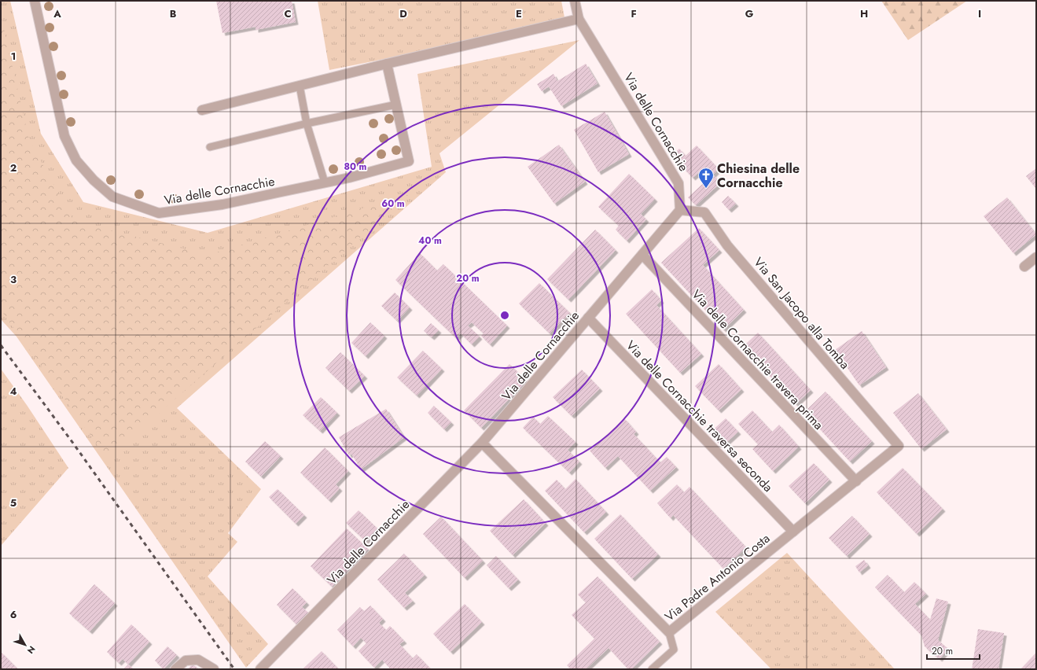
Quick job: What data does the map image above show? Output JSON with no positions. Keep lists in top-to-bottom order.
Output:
{
  "streets": {
    "street": [
      "Via delle Cornacchie",
      "Via San Jacopo alla Tomba",
      "Via delle Cornacchie travera prima",
      "Via delle Cornacchie traversa seconda",
      "Via Padre Antonio Costa"
    ]
  },
  "crossings": [
    ["Via delle Cornacchie", "Via San Jacopo alla Tomba"],
    ["Via delle Cornacchie", "Via delle Cornacchie travera prima"],
    ["Via delle Cornacchie", "Via delle Cornacchie traversa seconda"],
    ["Via delle Cornacchie", "Via Padre Antonio Costa"],
    ["Via San Jacopo alla Tomba", "Via Padre Antonio Costa"],
    ["Via delle Cornacchie travera prima", "Via Padre Antonio Costa"],
    ["Via delle Cornacchie traversa seconda", "Via Padre Antonio Costa"]
  ],
  "places": {
    "church": ["Chiesina delle Cornacchie"]
  },
  "scale_bar": "20 m",
  "north": "bottom right",
  "grid": {
    "columns": [
      "A",
      "B",
      "C",
      "D",
      "E",
      "F",
      "G",
      "H",
      "I"
    ],
    "rows": [
      "1",
      "2",
      "3",
      "4",
      "5",
      "6"
    ]
  },
  "rings": [
    "80 m",
    "60 m",
    "40 m",
    "20 m"
  ]
}
